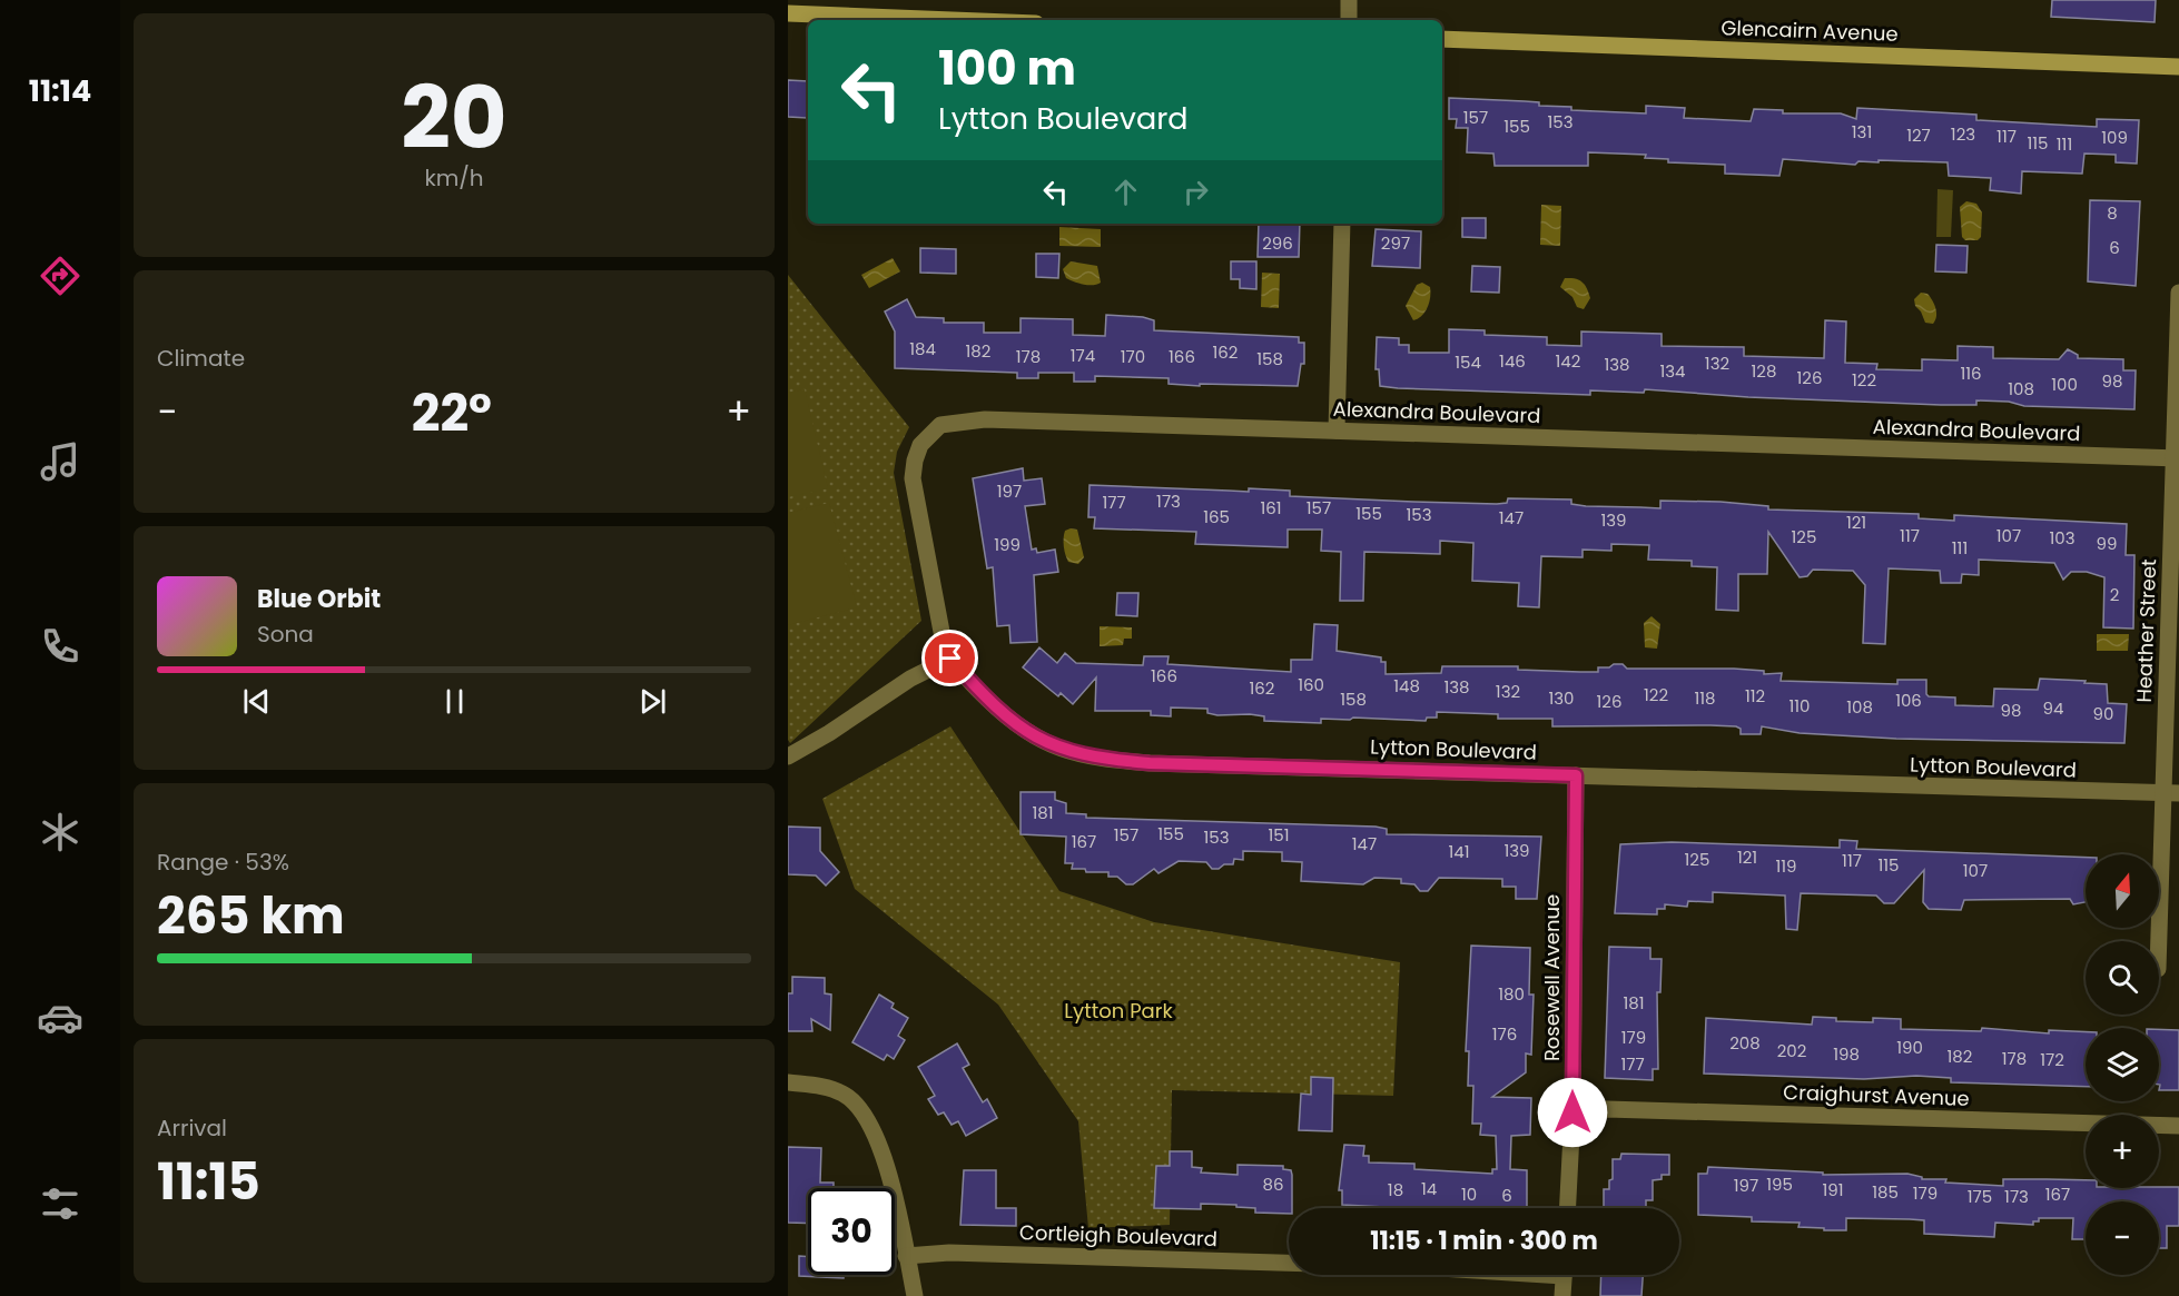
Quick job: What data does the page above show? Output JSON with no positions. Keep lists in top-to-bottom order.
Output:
{
  "streets": {
    "street": [
      "Glencairn Avenue",
      "Alexandra Boulevard",
      "Heather Street",
      "Lytton Boulevard",
      "Rosewell Avenue",
      "Craighurst Avenue",
      "Cortleigh Boulevard"
    ]
  },
  "crossings": [
    ["Alexandra Boulevard", "Heather Street"],
    ["Alexandra Boulevard", "Lytton Boulevard"],
    ["Heather Street", "Lytton Boulevard"],
    ["Lytton Boulevard", "Rosewell Avenue"],
    ["Rosewell Avenue", "Craighurst Avenue"]
  ],
  "parks": ["Lytton Park"],
  "house_numbers": [
    "157",
    "153",
    "155",
    "131",
    "123",
    "127",
    "117",
    "109",
    "115",
    "111",
    "8",
    "296",
    "297",
    "6",
    "184",
    "182",
    "162",
    "174",
    "178",
    "170",
    "166",
    "158",
    "146",
    "142",
    "154",
    "132",
    "138",
    "134",
    "128",
    "116",
    "126",
    "122",
    "98",
    "100",
    "108",
    "197",
    "173",
    "177",
    "161",
    "157",
    "155",
    "153",
    "165",
    "147",
    "139",
    "121",
    "117",
    "107",
    "125",
    "103",
    "99",
    "199",
    "111",
    "2",
    "166",
    "160",
    "148",
    "138",
    "162",
    "132",
    "122",
    "112",
    "130",
    "118",
    "158",
    "106",
    "126",
    "110",
    "108",
    "94",
    "98",
    "90",
    "181",
    "155",
    "157",
    "151",
    "153",
    "167",
    "147",
    "139",
    "141",
    "121",
    "125",
    "117",
    "115",
    "119",
    "107",
    "180",
    "181",
    "176",
    "179",
    "208",
    "190",
    "202",
    "198",
    "182",
    "178",
    "172",
    "177",
    "86",
    "195",
    "197",
    "14",
    "18",
    "191",
    "185",
    "179",
    "10",
    "167",
    "6",
    "175",
    "173"
  ],
  "north": "top",
  "page": {
    "tabs": "11:14",
    "tile": [
      ["20", "km/h"],
      "Climate",
      ["Range · 53%", "265 km"],
      ["Arrival", "11:15"]
    ],
    "turn": ["100 m", "Lytton Boulevard"],
    "heat": ["−", "22°", "+"],
    "song": ["Blue Orbit", "Sona"],
    "map_buttons": ["+", "−"],
    "limit": "30",
    "trip": "11:15 · 1 min · 300 m"
  }
}
